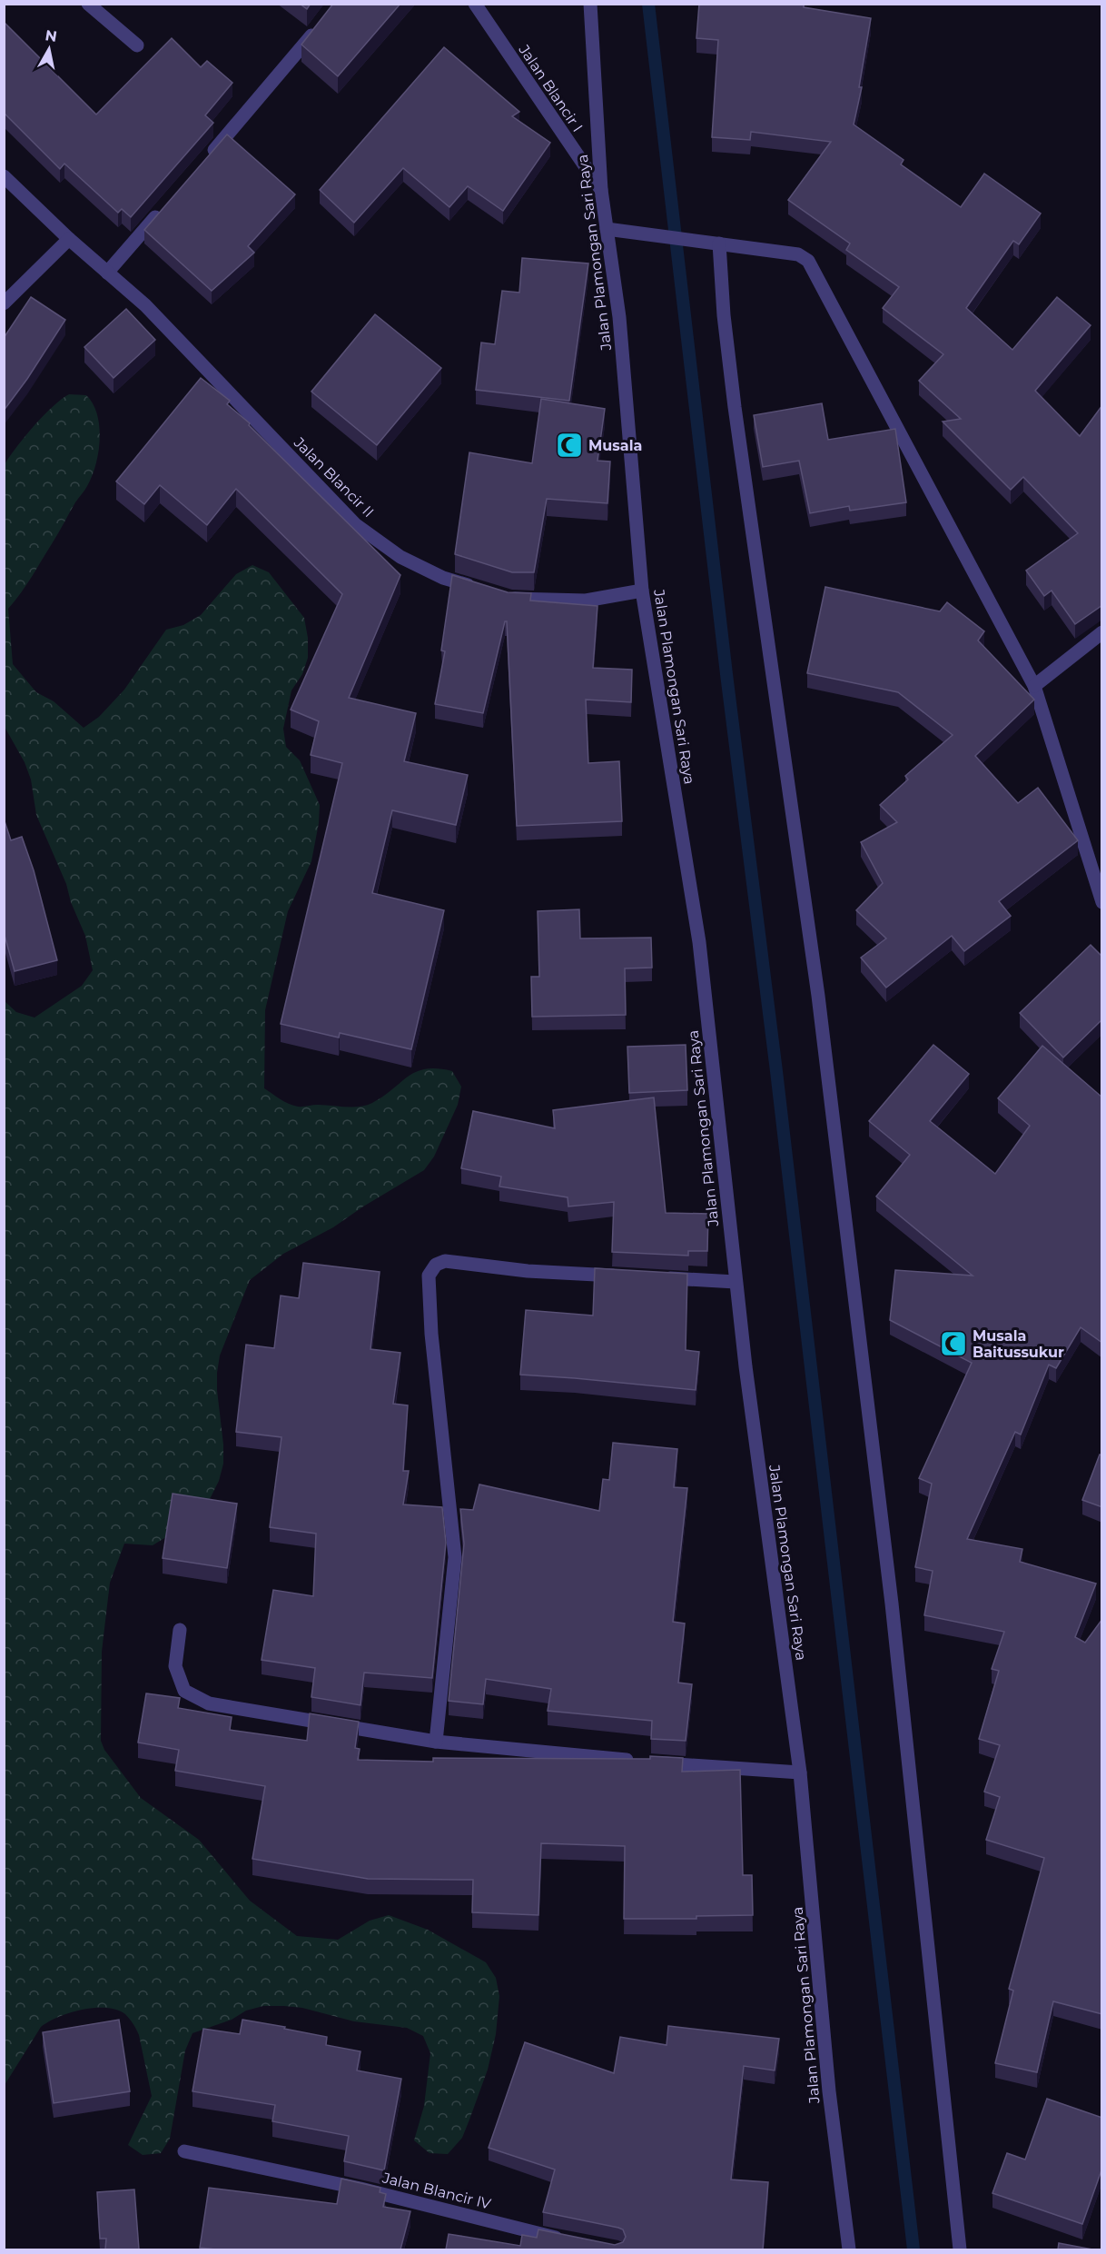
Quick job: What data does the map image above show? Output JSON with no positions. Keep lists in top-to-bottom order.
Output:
{
  "streets": {
    "street": [
      "Jalan Blancir I",
      "Jalan Plamongan Sari Raya",
      "Jalan Blancir II",
      "Jalan Blancir IV"
    ]
  },
  "crossings": [
    ["Jalan Blancir I", "Jalan Plamongan Sari Raya"]
  ],
  "places": {
    "mosque": ["Musala", "Musala Baitussukur"]
  },
  "north": "top"
}
